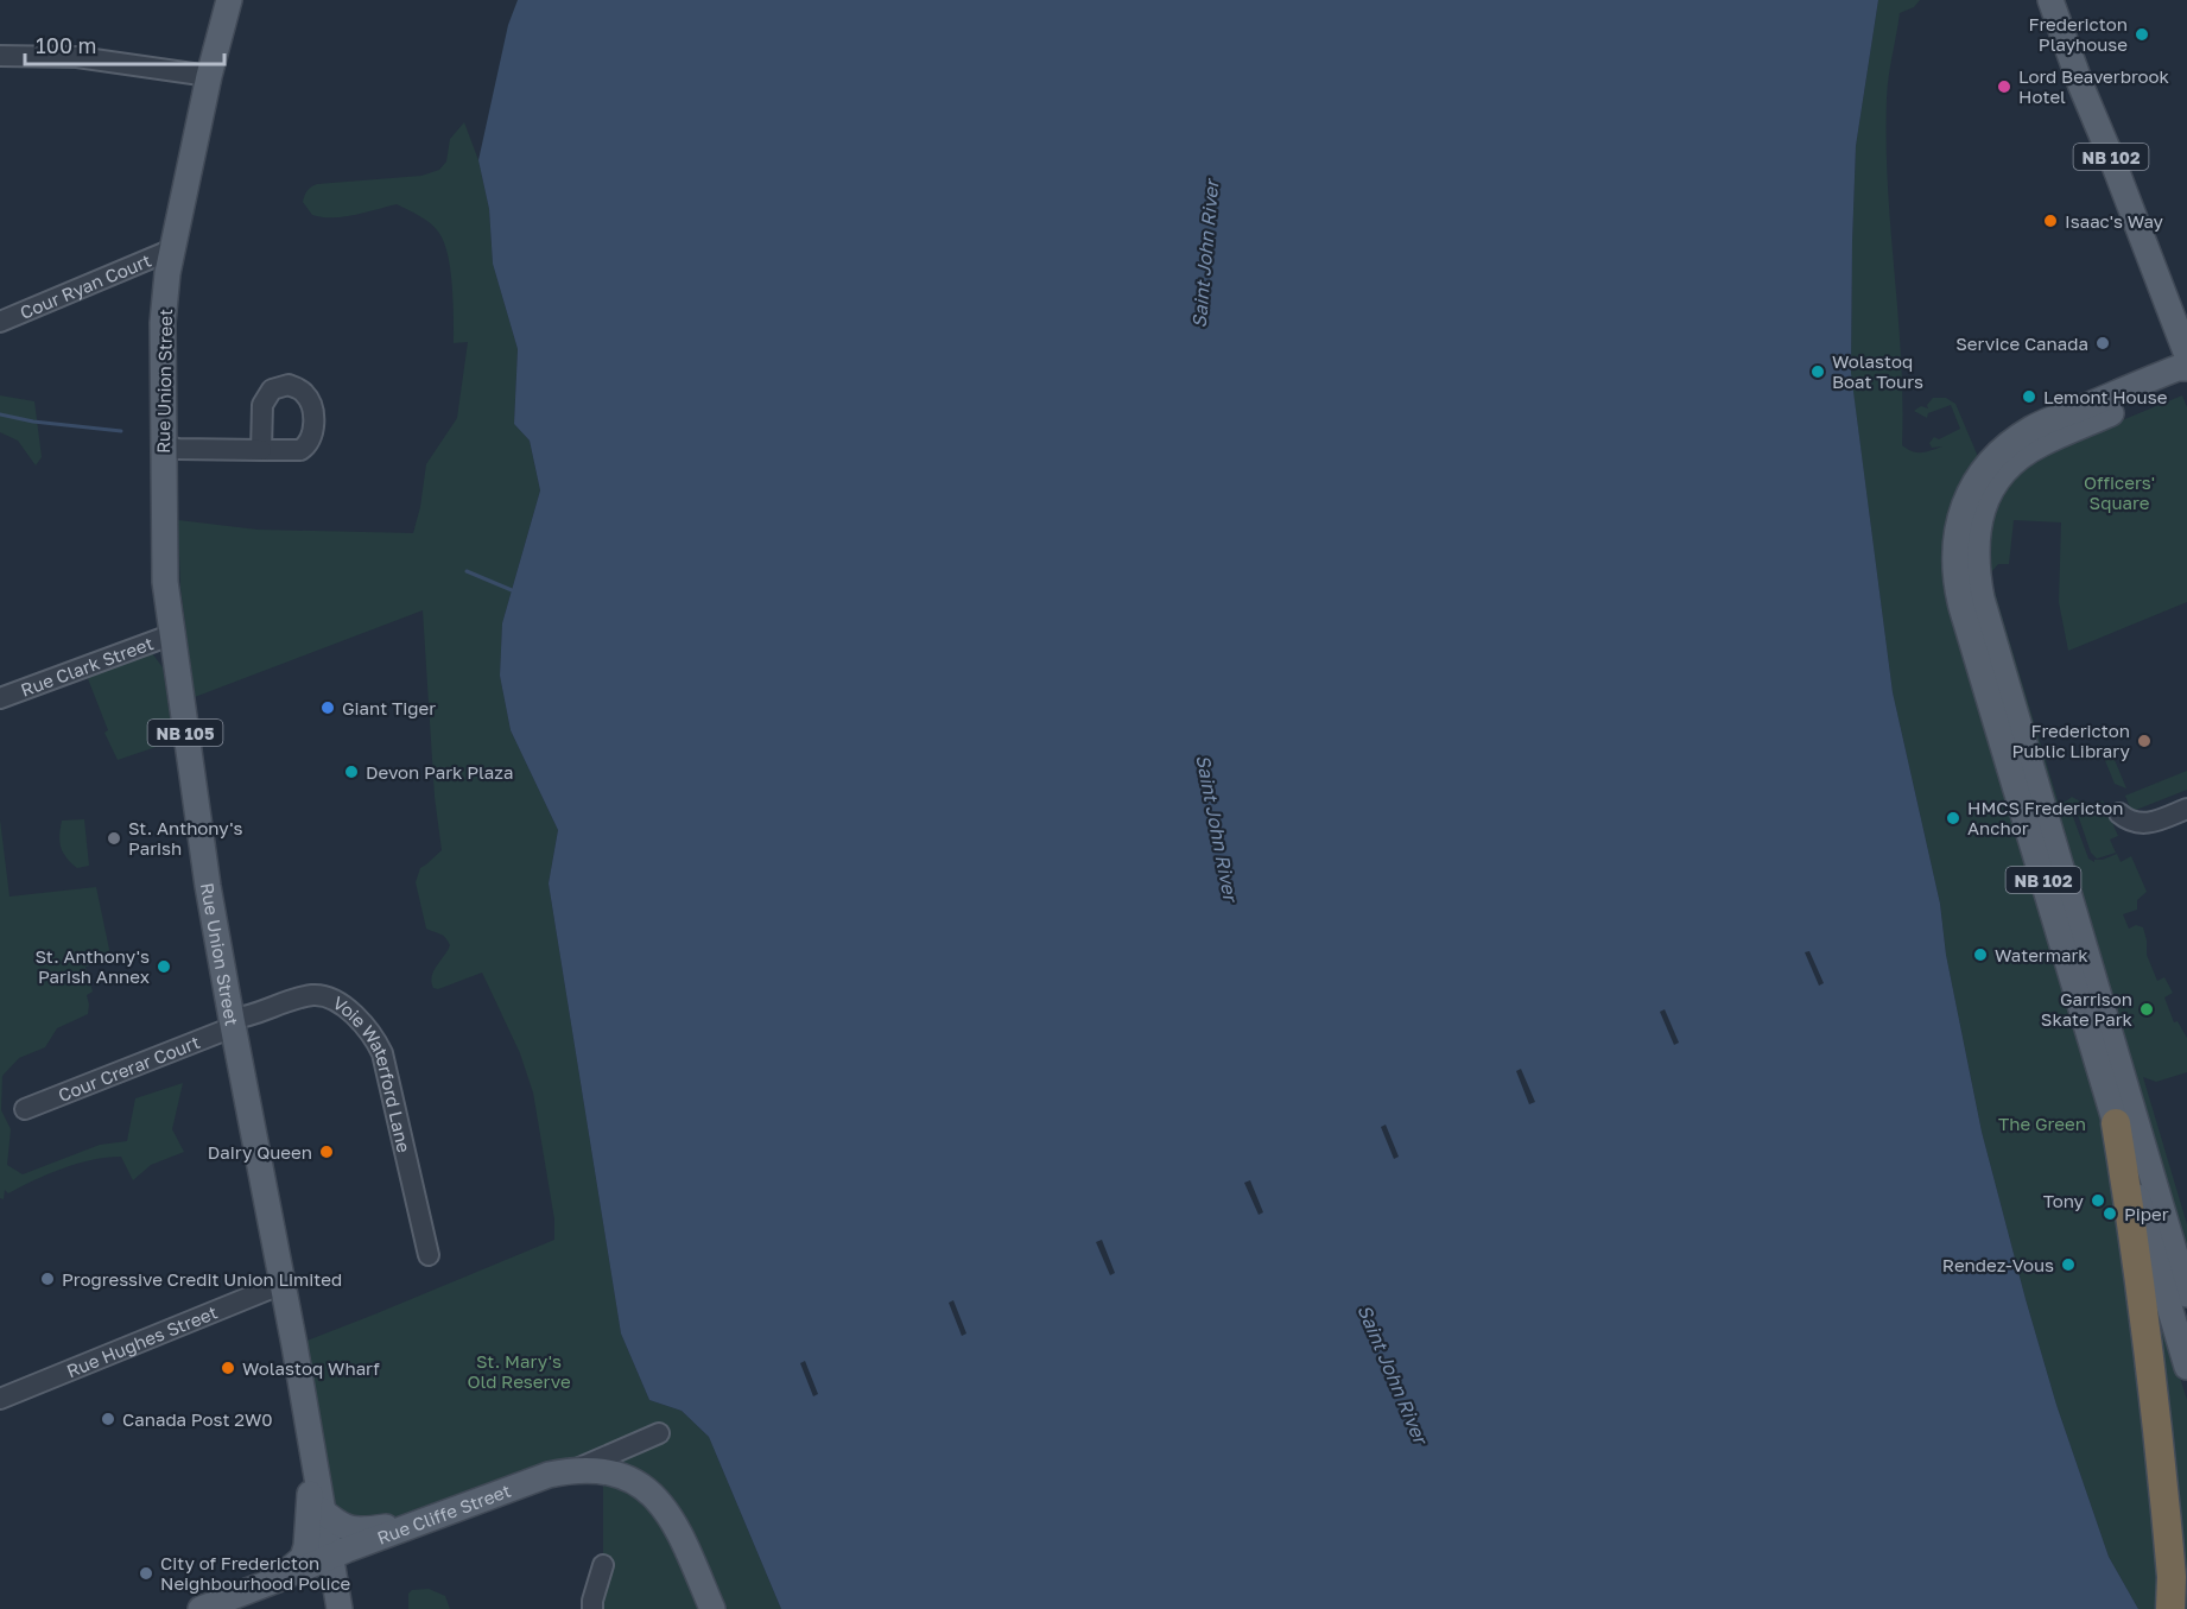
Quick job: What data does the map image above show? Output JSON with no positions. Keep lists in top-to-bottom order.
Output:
{
  "streets": {
    "main road": [
      "NB 102",
      "Rue Union Street",
      "NB 105",
      "Rue Cliffe Street"
    ],
    "street": [
      "Cour Ryan Court",
      "Rue Clark Street",
      "Cour Crerar Court",
      "Voie Waterford Lane",
      "Rue Hughes Street"
    ]
  },
  "crossings": [
    ["Cour Ryan Court", "Rue Union Street"],
    ["Rue Union Street", "Rue Clark Street"],
    ["Rue Union Street", "Cour Crerar Court"],
    ["Rue Union Street", "Voie Waterford Lane"],
    ["Rue Union Street", "Rue Hughes Street"],
    ["Rue Union Street", "Rue Cliffe Street"],
    ["Cour Crerar Court", "Voie Waterford Lane"]
  ],
  "water": ["Saint John River"],
  "parks": ["Officers' Square", "The Green", "St. Mary's Old Reserve"],
  "places": [
    "Fredericton Playhouse",
    "Lord Beaverbrook Hotel",
    "Isaac's Way",
    "Service Canada",
    "Wolastoq Boat Tours",
    "Lemont House",
    "Giant Tiger",
    "Fredericton Public Library",
    "Devon Park Plaza",
    "HMCS Fredericton Anchor",
    "St. Anthony's Parish",
    "Watermark",
    "St. Anthony's Parish Annex",
    "Garrison Skate Park",
    "Dairy Queen",
    "Tony",
    "Piper",
    "Rendez-Vous",
    "Progressive Credit Union Limited",
    "Wolastoq Wharf",
    "Canada Post 2W0",
    "City of Fredericton Neighbourhood Police"
  ],
  "scale_bar": "100 m"
}
